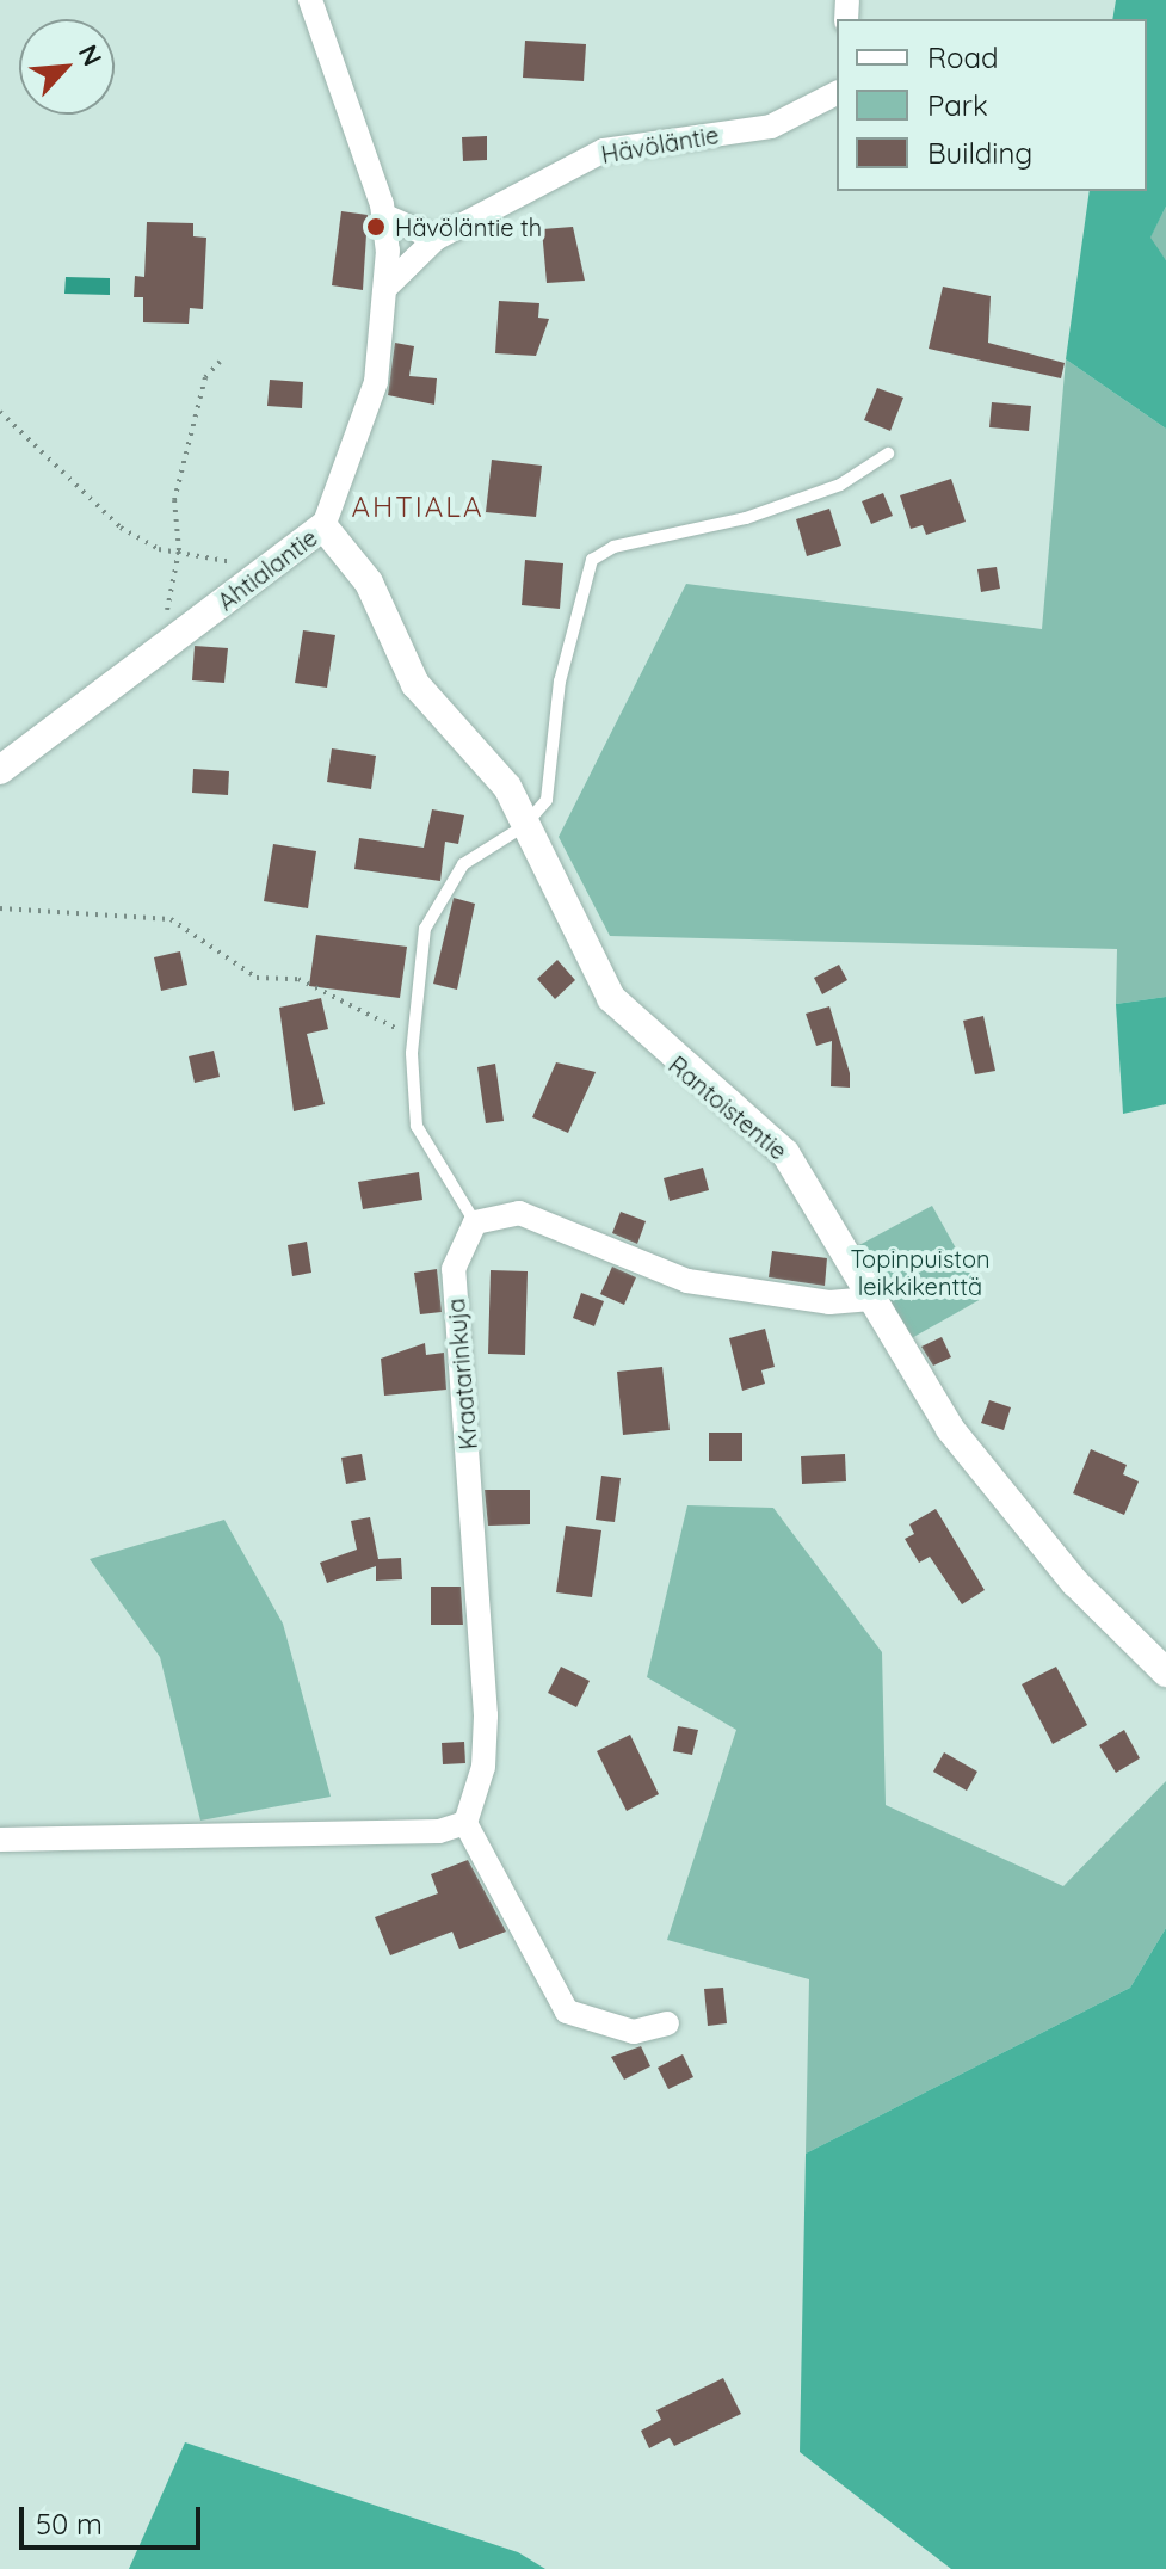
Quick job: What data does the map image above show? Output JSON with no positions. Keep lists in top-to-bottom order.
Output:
{
  "streets": {
    "street": [
      "Hävöläntie",
      "Ahtialantie",
      "Rantoistentie",
      "Kraatarinkuja"
    ]
  },
  "crossings": [
    ["Hävöläntie", "Ahtialantie"],
    ["Ahtialantie", "Rantoistentie"]
  ],
  "districts": ["AHTIALA"],
  "parks": ["Topinpuiston leikkikenttä"],
  "places": ["Hävöläntie th"],
  "legend": ["Road", "Park", "Building"],
  "scale_bar": "50 m",
  "north": "top right"
}
